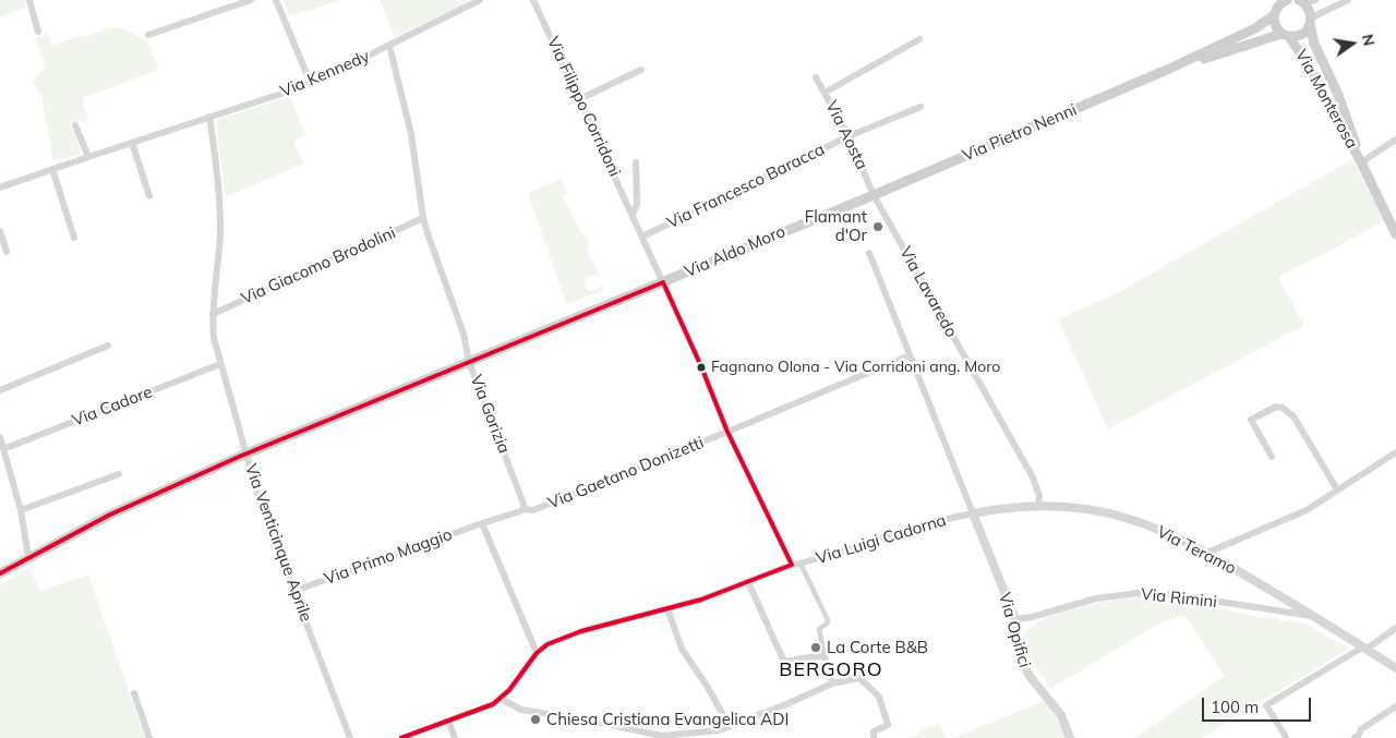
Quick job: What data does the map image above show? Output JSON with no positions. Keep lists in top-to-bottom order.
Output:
{
  "streets": {
    "main road": ["Via Monterosa", "Via Pietro Nenni", "Via Aldo Moro"],
    "street": [
      "Via Kennedy",
      "Via Filippo Corridoni",
      "Via Aosta",
      "Via Francesco Baracca",
      "Via Giacomo Brodolini",
      "Via Lavaredo",
      "Via Cadore",
      "Via Gorizia",
      "Via Gaetano Donizetti",
      "Via Luigi Cadorna",
      "Via Venticinque Aprile",
      "Via Teramo",
      "Via Primo Maggio",
      "Via Rimini",
      "Via Opifici"
    ]
  },
  "crossings": [
    ["Via Kennedy", "Via Gorizia"],
    ["Via Kennedy", "Via Venticinque Aprile"],
    ["Via Monterosa", "Via Pietro Nenni"],
    ["Via Filippo Corridoni", "Via Francesco Baracca"],
    ["Via Filippo Corridoni", "Via Aldo Moro"],
    ["Via Filippo Corridoni", "Via Gaetano Donizetti"],
    ["Via Filippo Corridoni", "Via Luigi Cadorna"],
    ["Via Pietro Nenni", "Via Aosta"],
    ["Via Pietro Nenni", "Via Aldo Moro"],
    ["Via Pietro Nenni", "Via Lavaredo"],
    ["Via Aosta", "Via Francesco Baracca"],
    ["Via Aosta", "Via Aldo Moro"],
    ["Via Aosta", "Via Lavaredo"],
    ["Via Aldo Moro", "Via Lavaredo"],
    ["Via Aldo Moro", "Via Gorizia"],
    ["Via Aldo Moro", "Via Venticinque Aprile"],
    ["Via Giacomo Brodolini", "Via Gorizia"],
    ["Via Giacomo Brodolini", "Via Venticinque Aprile"],
    ["Via Lavaredo", "Via Teramo"],
    ["Via Cadore", "Via Venticinque Aprile"],
    ["Via Gorizia", "Via Gaetano Donizetti"],
    ["Via Luigi Cadorna", "Via Teramo"],
    ["Via Luigi Cadorna", "Via Opifici"],
    ["Via Venticinque Aprile", "Via Primo Maggio"],
    ["Via Teramo", "Via Rimini"],
    ["Via Teramo", "Via Opifici"],
    ["Via Rimini", "Via Opifici"]
  ],
  "districts": ["BERGORO"],
  "places": [
    "Flamant d'Or",
    "Fagnano Olona - Via Corridoni ang. Moro",
    "La Corte B&B",
    "Chiesa Cristiana Evangelica ADI"
  ],
  "scale_bar": "100 m",
  "north": "right"
}
